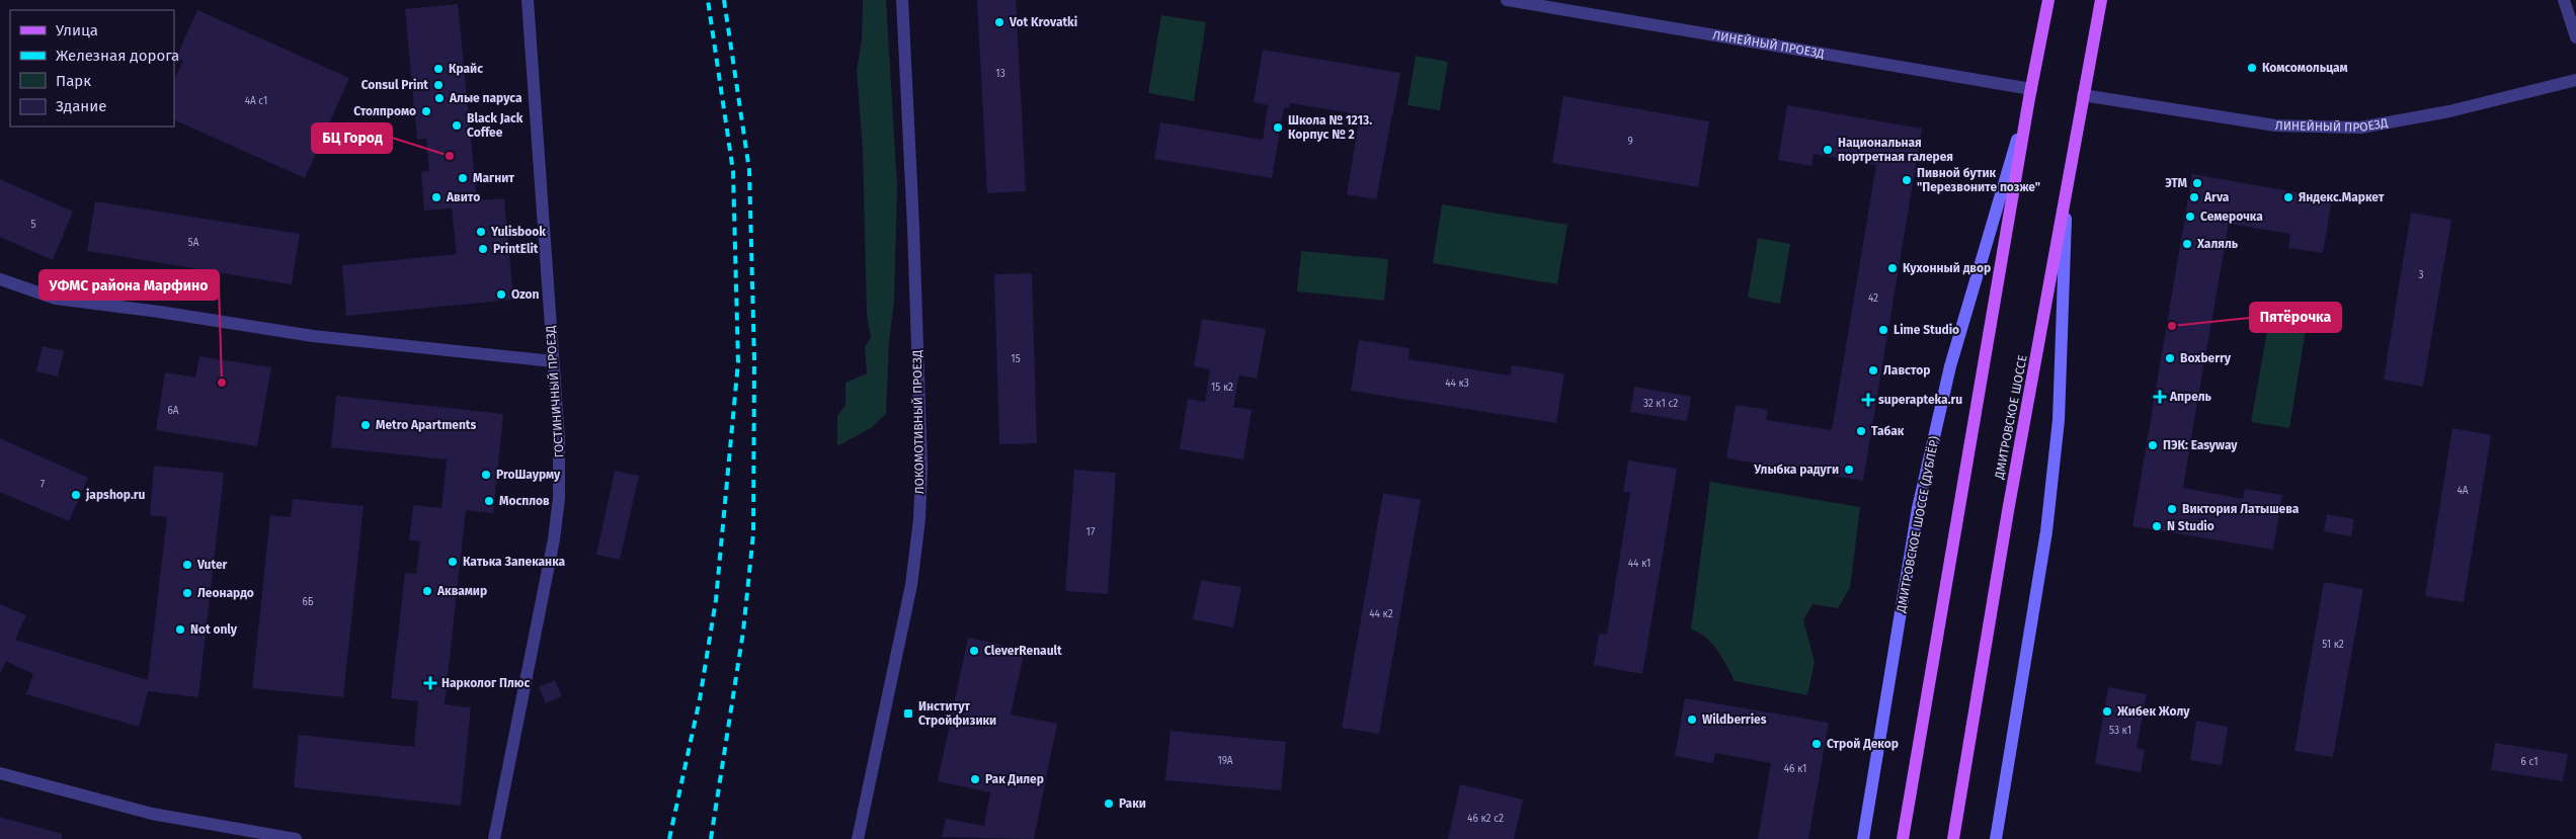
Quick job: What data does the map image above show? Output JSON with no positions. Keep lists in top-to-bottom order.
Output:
{
  "streets": {
    "main road": ["ДМИТРОВСКОЕ ШОССЕ", "ДМИТРОВСКОЕ ШОССЕ (ДУБЛЁР)"],
    "street": ["ЛИНЕЙНЫЙ ПРОЕЗД", "ГОСТИНИЧНЫЙ ПРОЕЗД", "ЛОКОМОТИВНЫЙ ПРОЕЗД"]
  },
  "crossings": [
    ["ЛИНЕЙНЫЙ ПРОЕЗД", "ДМИТРОВСКОЕ ШОССЕ"],
    ["ЛИНЕЙНЫЙ ПРОЕЗД", "ДМИТРОВСКОЕ ШОССЕ (ДУБЛЁР)"]
  ],
  "places": {
    "other": [
      "Vot Krovatki",
      "Комсомольцам",
      "Крайс",
      "Consul Print",
      "Алые паруса",
      "Столпромо",
      "Black Jack Coffee",
      "Школа № 1213. Корпус № 2",
      "Национальная портретная галерея",
      "БЦ Город",
      "Магнит",
      "Пивной бутик \"Перезвоните позже\"",
      "ЭТМ",
      "Авито",
      "Arva",
      "Яндекс.Маркет",
      "Семерочка",
      "Yulisbook",
      "Халяль",
      "PrintElit",
      "Кухонный двор",
      "Ozon",
      "Пятёрочка",
      "Lime Studio",
      "Boxberry",
      "Лавстор",
      "УФМС района Марфино",
      "Metro Apartments",
      "Табак",
      "ПЭК: Easyway",
      "Улыбка радуги",
      "ProШаурму",
      "japshop.ru",
      "Мосплов",
      "Виктория Латышева",
      "N Studio",
      "Катька Запеканка",
      "Vuter",
      "Аквамир",
      "Леонардо",
      "Not only",
      "CleverRenault",
      "Жибек Жолу",
      "Wildberries",
      "Строй Декор",
      "Рак Дилер",
      "Раки"
    ],
    "health": ["Апрель", "superapteka.ru", "Нарколог Плюс"],
    "transit": ["Институт Стройфизики"]
  },
  "house_numbers": [
    "13",
    "4А с1",
    "9",
    "5",
    "5А",
    "3",
    "42",
    "15",
    "44 к3",
    "15 к2",
    "32 к1 с2",
    "6А",
    "7",
    "4А",
    "17",
    "44 к1",
    "6Б",
    "44 к2",
    "51 к2",
    "53 к1",
    "19А",
    "6 с1",
    "46 к1",
    "46 к2 с2"
  ],
  "legend": [
    "Улица",
    "Железная дорога",
    "Парк",
    "Здание"
  ]
}
